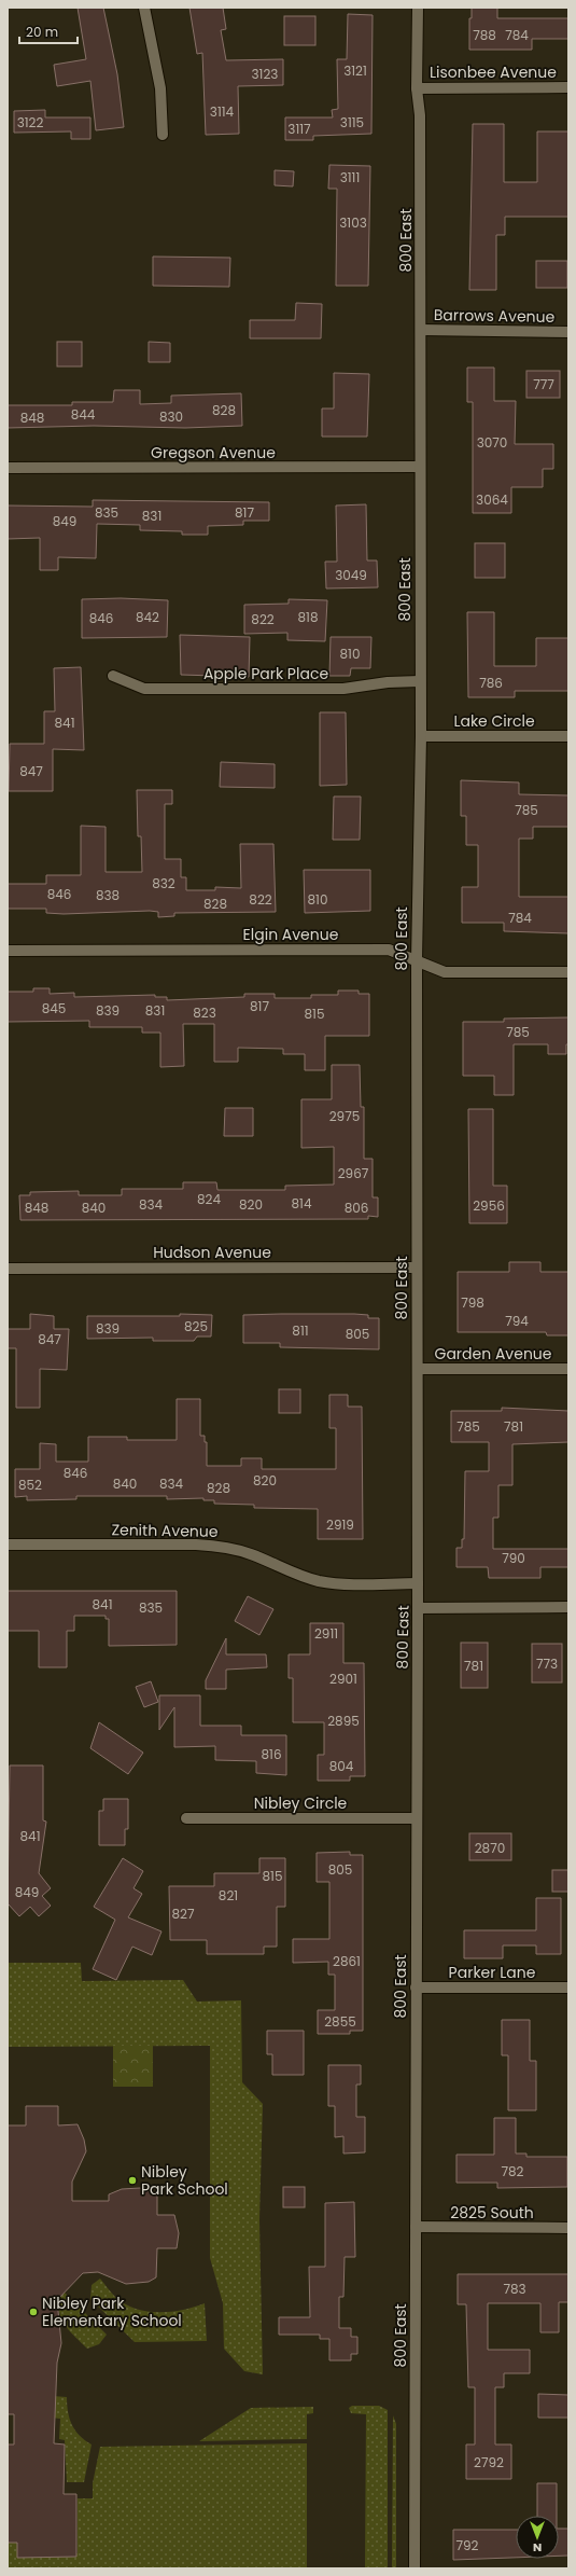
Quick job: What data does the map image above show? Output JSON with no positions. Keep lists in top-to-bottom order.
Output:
{
  "streets": {
    "street": [
      "Lisonbee Avenue",
      "800 East",
      "Barrows Avenue",
      "Gregson Avenue",
      "Apple Park Place",
      "Lake Circle",
      "Elgin Avenue",
      "Hudson Avenue",
      "Garden Avenue",
      "Zenith Avenue",
      "Nibley Circle",
      "Parker Lane",
      "2825 South"
    ]
  },
  "crossings": [
    ["Lisonbee Avenue", "800 East"],
    ["800 East", "Barrows Avenue"],
    ["800 East", "Gregson Avenue"],
    ["800 East", "Apple Park Place"],
    ["800 East", "Lake Circle"],
    ["800 East", "Elgin Avenue"],
    ["800 East", "Hudson Avenue"],
    ["800 East", "Garden Avenue"],
    ["800 East", "Zenith Avenue"],
    ["800 East", "Nibley Circle"],
    ["800 East", "Parker Lane"],
    ["800 East", "2825 South"]
  ],
  "places": ["Nibley Park School", "Nibley Park Elementary School"],
  "house_numbers": [
    "788",
    "784",
    "3121",
    "3123",
    "3114",
    "3122",
    "3115",
    "3117",
    "3111",
    "3103",
    "777",
    "828",
    "844",
    "830",
    "848",
    "3070",
    "3064",
    "835",
    "817",
    "831",
    "849",
    "3049",
    "842",
    "818",
    "846",
    "822",
    "810",
    "786",
    "841",
    "847",
    "785",
    "832",
    "846",
    "838",
    "822",
    "810",
    "828",
    "784",
    "817",
    "845",
    "839",
    "831",
    "823",
    "815",
    "785",
    "2975",
    "2967",
    "824",
    "814",
    "834",
    "820",
    "2956",
    "848",
    "840",
    "806",
    "798",
    "794",
    "825",
    "839",
    "811",
    "805",
    "847",
    "785",
    "781",
    "846",
    "820",
    "840",
    "834",
    "852",
    "828",
    "2919",
    "790",
    "841",
    "835",
    "2911",
    "773",
    "781",
    "2901",
    "2895",
    "816",
    "804",
    "841",
    "2870",
    "805",
    "815",
    "849",
    "821",
    "827",
    "2861",
    "2855",
    "782",
    "783",
    "2792",
    "792"
  ],
  "scale_bar": "20 m",
  "north": "bottom"
}
